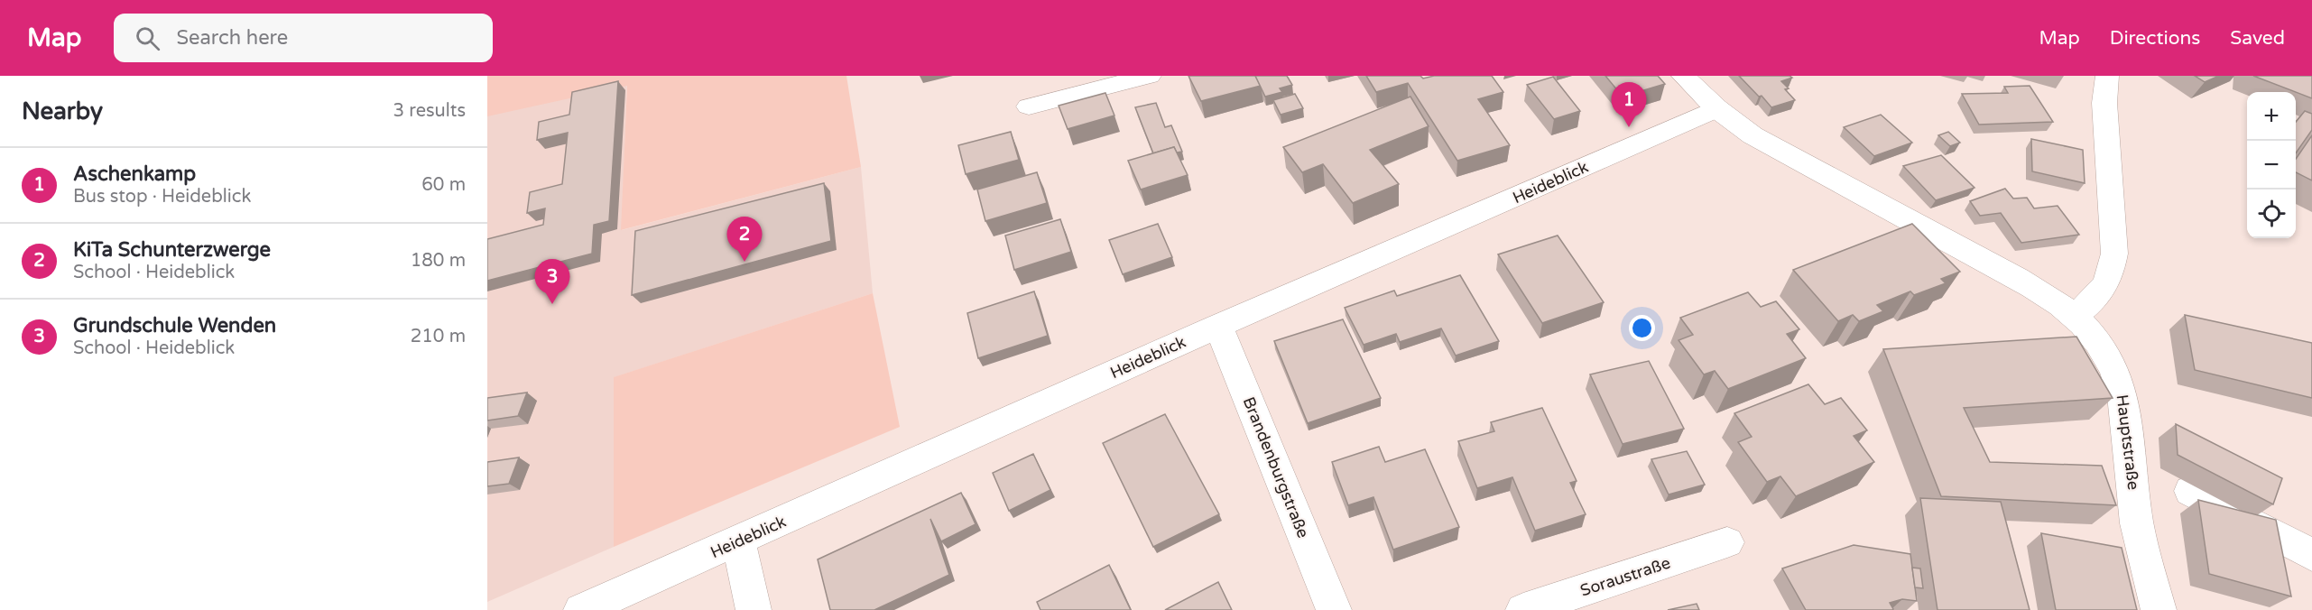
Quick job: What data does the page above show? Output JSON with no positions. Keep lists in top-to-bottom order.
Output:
{
  "streets": {
    "street": [
      "Heideblick",
      "Hauptstraße",
      "Brandenburgstraße",
      "Soraustraße"
    ]
  },
  "crossings": [
    ["Heideblick", "Hauptstraße"],
    ["Heideblick", "Brandenburgstraße"]
  ],
  "page": {
    "header": "Map",
    "search": "Search here",
    "nav": ["Map", "Directions", "Saved"],
    "heading": ["Nearby", "3 results"],
    "pins": ["1", "2", "3"],
    "map_buttons": ["+", "−"],
    "list": [
      {
        "mark": "1",
        "name": "Aschenkamp",
        "note": "Bus stop · Heideblick",
        "value": "60 m"
      },
      {
        "mark": "2",
        "name": "KiTa Schunterzwerge",
        "note": "School · Heideblick",
        "value": "180 m"
      },
      {
        "mark": "3",
        "name": "Grundschule Wenden",
        "note": "School · Heideblick",
        "value": "210 m"
      }
    ]
  }
}
